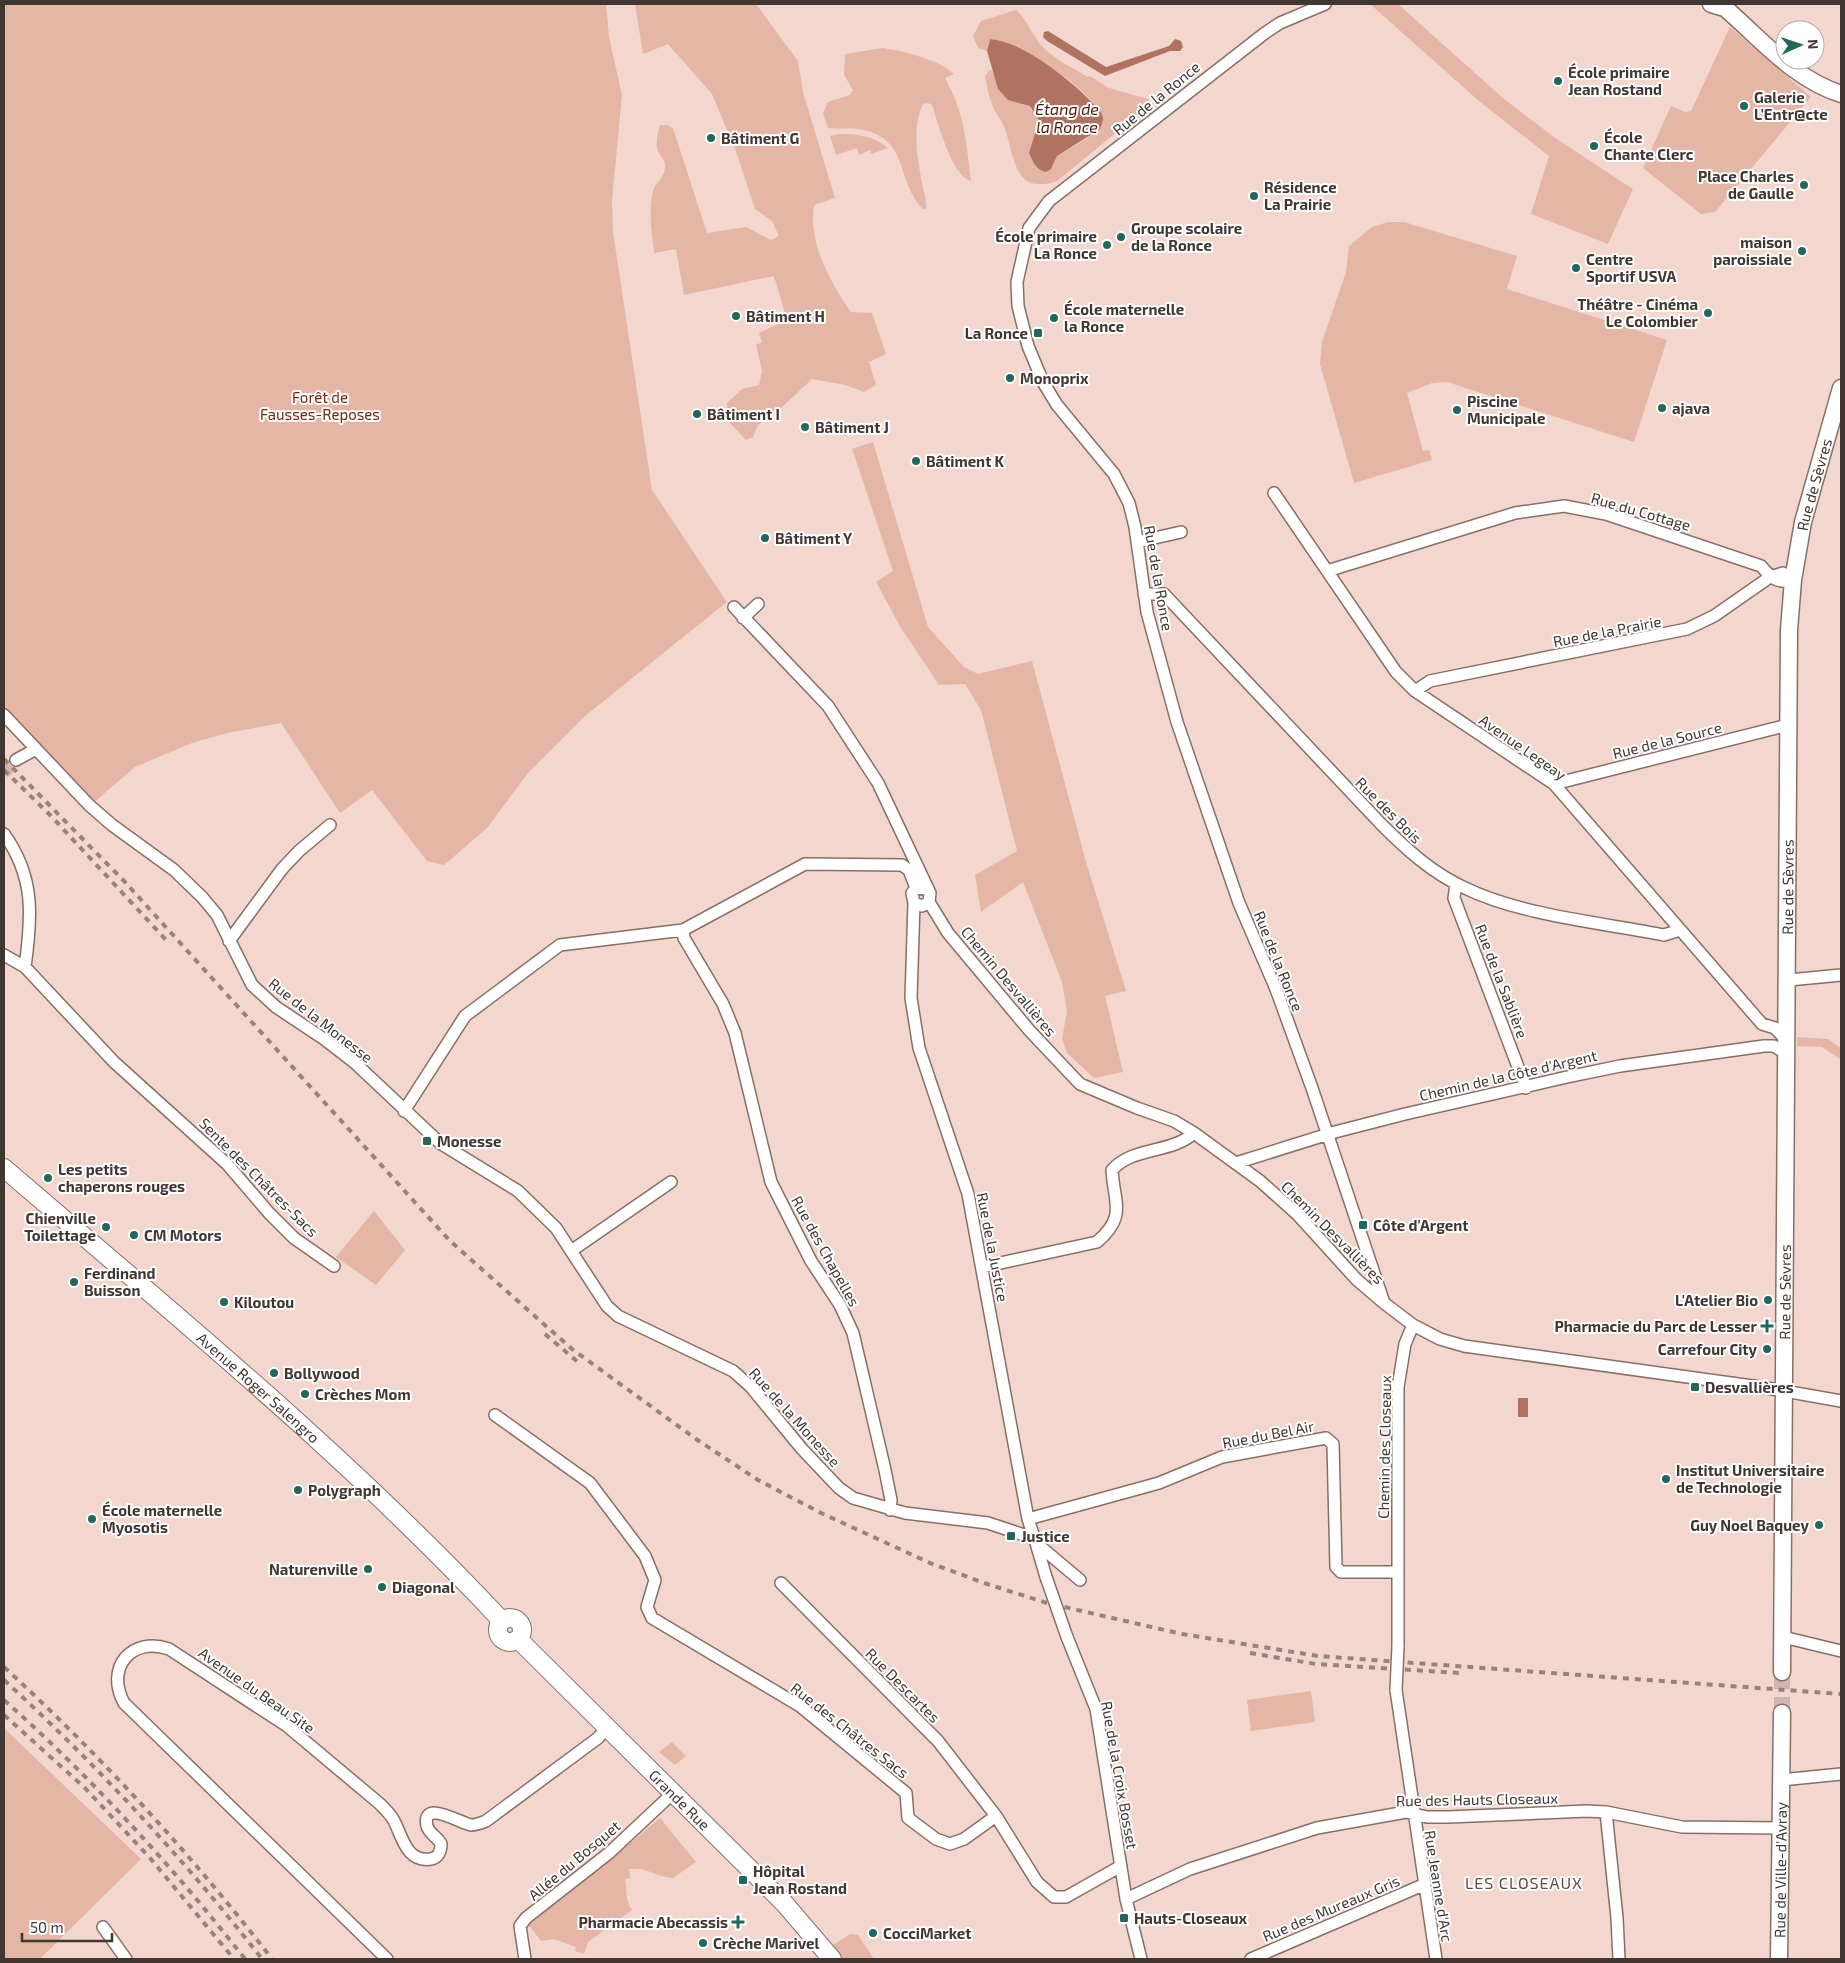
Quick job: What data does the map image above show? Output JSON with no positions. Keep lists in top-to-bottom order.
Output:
{
  "streets": {
    "main road": [
      "Rue de Sèvres",
      "Avenue Roger Salengro",
      "Grande Rue",
      "Rue de Ville-d'Avray"
    ],
    "street": [
      "Rue de la Ronce",
      "Rue du Cottage",
      "Rue de la Prairie",
      "Rue de la Source",
      "Avenue Legeay",
      "Rue des Bois",
      "Chemin Desvallières",
      "Rue de la Sablière",
      "Rue de la Monesse",
      "Chemin de la Côte d'Argent",
      "Sente des Châtres-Sacs",
      "Rue de la Justice",
      "Rue des Chapelles",
      "Rue du Bel Air",
      "Chemin des Closeaux",
      "Rue Descartes",
      "Avenue du Beau Site",
      "Rue des Châtres Sacs",
      "Rue de la Croix Bosset",
      "Rue des Hauts Closeaux",
      "Allée du Bosquet",
      "Rue Jeanne d'Arc",
      "Rue des Mureaux Gris"
    ]
  },
  "crossings": [
    ["Rue de la Ronce", "Rue des Bois"],
    ["Rue de la Ronce", "Chemin Desvallières"],
    ["Rue de la Ronce", "Chemin de la Côte d'Argent"],
    ["Rue de Sèvres", "Rue de la Source"],
    ["Rue de Sèvres", "Avenue Legeay"],
    ["Rue de Sèvres", "Chemin Desvallières"],
    ["Rue de Sèvres", "Chemin de la Côte d'Argent"],
    ["Rue du Cottage", "Rue de la Prairie"],
    ["Rue du Cottage", "Avenue Legeay"],
    ["Rue de la Prairie", "Avenue Legeay"],
    ["Rue de la Source", "Avenue Legeay"],
    ["Avenue Legeay", "Rue des Bois"],
    ["Avenue Legeay", "Chemin de la Côte d'Argent"],
    ["Rue des Bois", "Rue de la Sablière"],
    ["Chemin Desvallières", "Chemin de la Côte d'Argent"],
    ["Chemin Desvallières", "Rue de la Justice"],
    ["Chemin Desvallières", "Chemin des Closeaux"],
    ["Rue de la Sablière", "Chemin de la Côte d'Argent"],
    ["Rue de la Monesse", "Rue de la Justice"],
    ["Rue de la Monesse", "Rue des Chapelles"],
    ["Rue de la Monesse", "Rue de la Croix Bosset"],
    ["Rue de la Justice", "Rue du Bel Air"],
    ["Rue de la Justice", "Rue de la Croix Bosset"],
    ["Avenue Roger Salengro", "Grande Rue"],
    ["Rue du Bel Air", "Chemin des Closeaux"],
    ["Chemin des Closeaux", "Rue Jeanne d'Arc"],
    ["Rue Descartes", "Rue des Châtres Sacs"],
    ["Avenue du Beau Site", "Grande Rue"],
    ["Rue de la Croix Bosset", "Rue des Hauts Closeaux"],
    ["Rue des Hauts Closeaux", "Rue de Ville-d'Avray"],
    ["Rue des Hauts Closeaux", "Rue Jeanne d'Arc"],
    ["Grande Rue", "Allée du Bosquet"],
    ["Rue Jeanne d'Arc", "Rue des Mureaux Gris"]
  ],
  "districts": ["LES CLOSEAUX"],
  "water": ["Étang de la Ronce"],
  "parks": ["Forêt de Fausses-Reposes"],
  "places": {
    "other": [
      "École primaire Jean Rostand",
      "Galerie L'Entr@cte",
      "Bâtiment G",
      "École Chante Clerc",
      "Place Charles de Gaulle",
      "Résidence La Prairie",
      "Groupe scolaire de la Ronce",
      "École primaire La Ronce",
      "maison paroissiale",
      "Centre Sportif USVA",
      "Théâtre - Cinéma Le Colombier",
      "Bâtiment H",
      "École maternelle la Ronce",
      "Monoprix",
      "ajava",
      "Piscine Municipale",
      "Bâtiment I",
      "Bâtiment J",
      "Bâtiment K",
      "Bâtiment Y",
      "Les petits chaperons rouges",
      "Chienville Toilettage",
      "CM Motors",
      "Ferdinand Buisson",
      "L'Atelier Bio",
      "Kiloutou",
      "Carrefour City",
      "Bollywood",
      "Crèches Mom",
      "Institut Universitaire de Technologie",
      "Polygraph",
      "École maternelle Myosotis",
      "Guy Noel Baquey",
      "Naturenville",
      "Diagonal",
      "CocciMarket",
      "Crèche Marivel"
    ],
    "transit": [
      "La Ronce",
      "Monesse",
      "Côte d'Argent",
      "Desvallières",
      "Justice",
      "Hôpital Jean Rostand",
      "Hauts-Closeaux"
    ],
    "health": ["Pharmacie du Parc de Lesser", "Pharmacie Abecassis"]
  },
  "scale_bar": "50 m",
  "north": "right"
}
